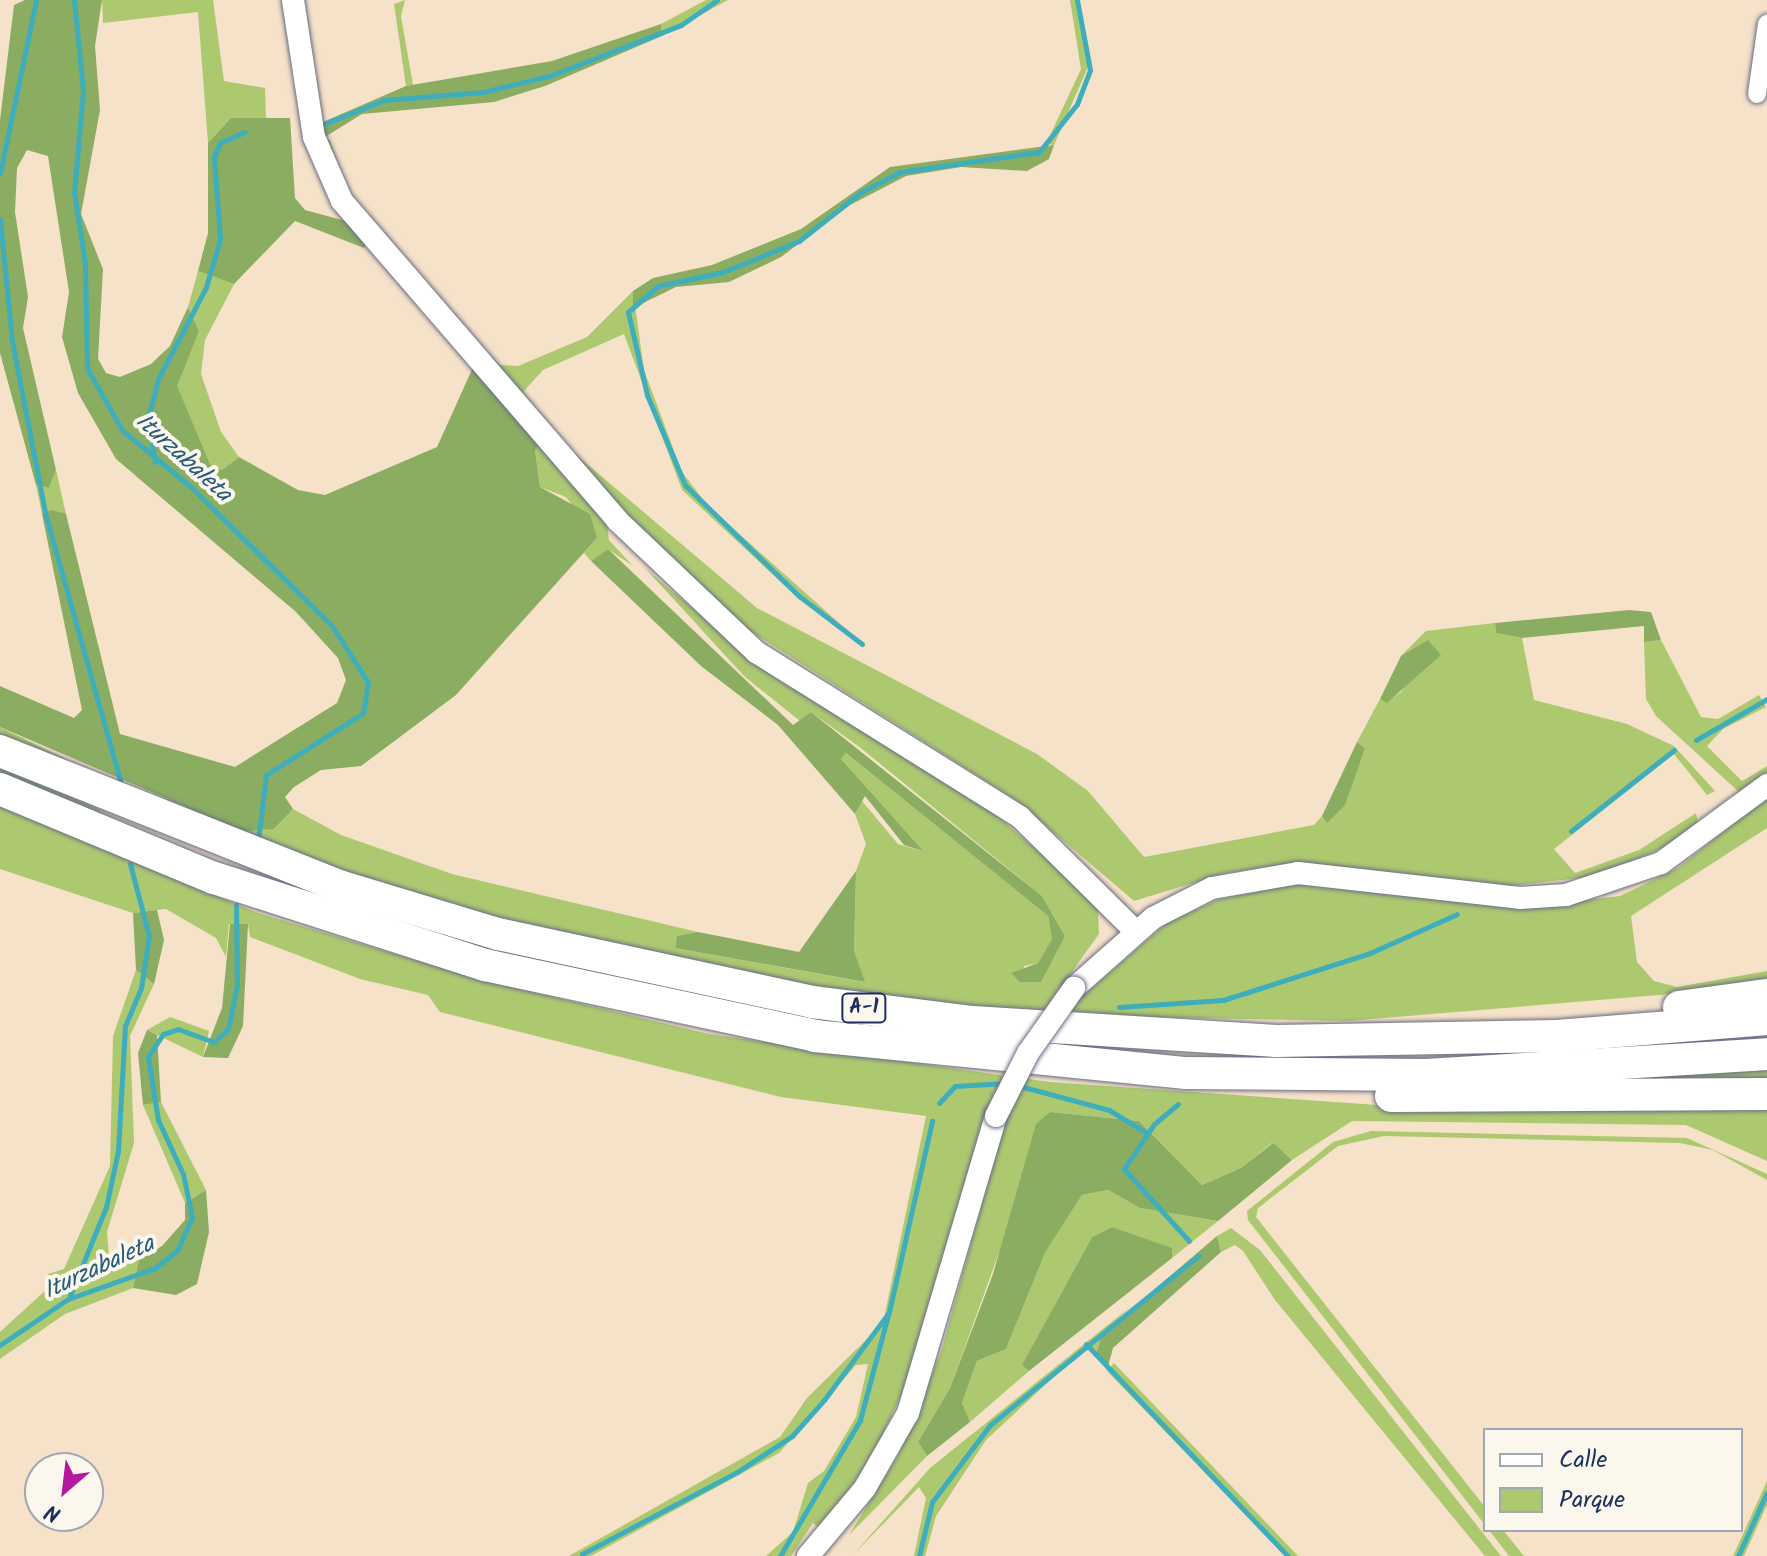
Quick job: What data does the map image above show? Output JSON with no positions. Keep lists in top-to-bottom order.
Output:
{
  "streets": {
    "highway": ["A-1"]
  },
  "water": ["Iturzabaleta"],
  "legend": ["Calle", "Parque"],
  "north": "bottom left"
}
